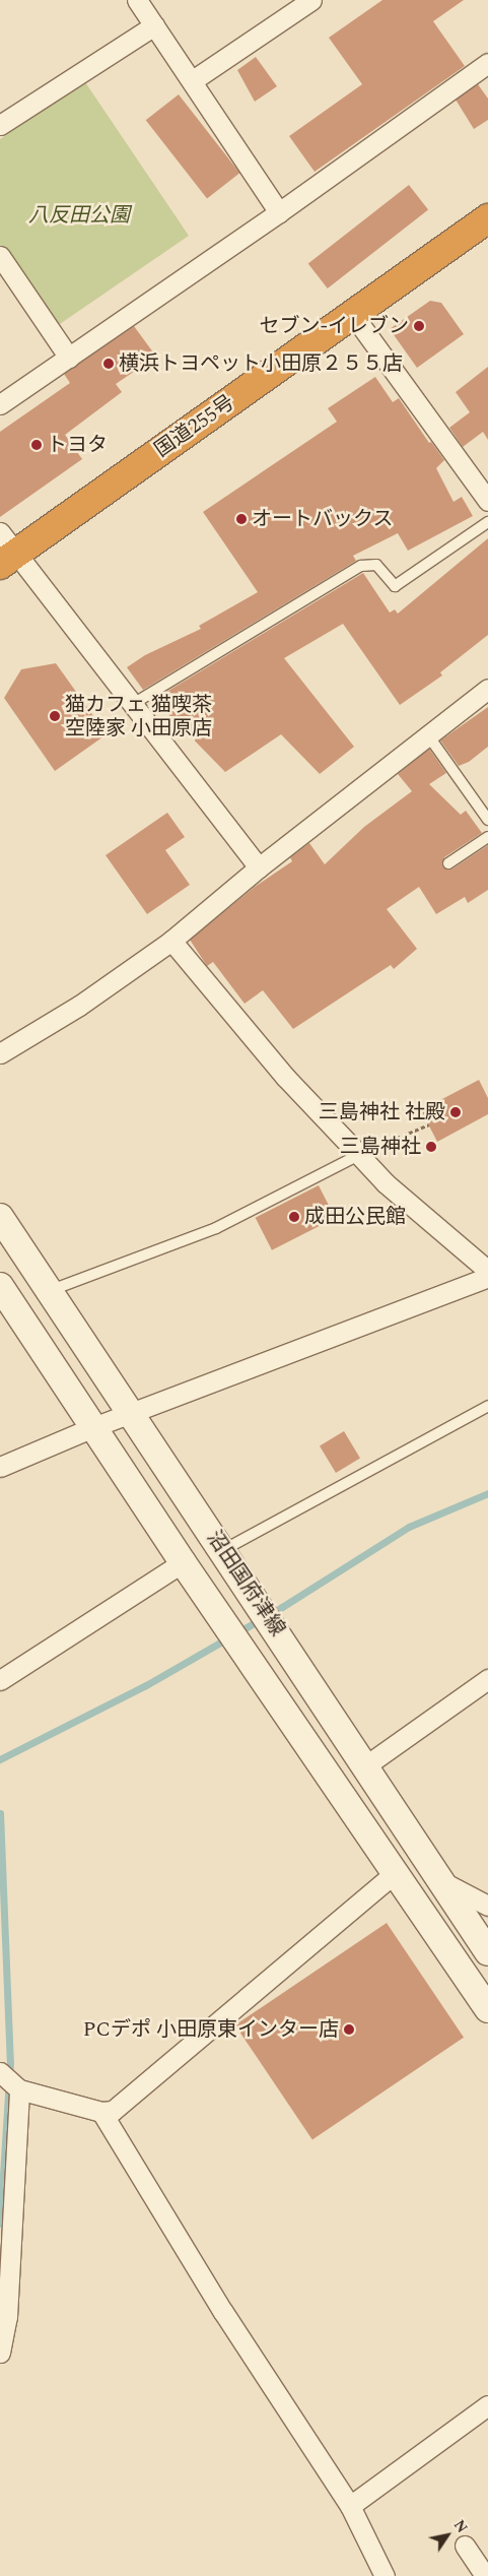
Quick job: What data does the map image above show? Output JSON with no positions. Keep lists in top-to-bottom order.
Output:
{
  "streets": {
    "highway": ["国道255号"],
    "main road": ["沼田国府津線"]
  },
  "parks": ["八反田公園"],
  "places": [
    "セブン-イレブン",
    "横浜トヨペット小田原２５５店",
    "トヨタ",
    "オートバックス",
    "猫カフェ 猫喫茶 空陸家 小田原店",
    "三島神社 社殿",
    "三島神社",
    "成田公民館",
    "PCデポ 小田原東インター店"
  ],
  "north": "top right"
}
